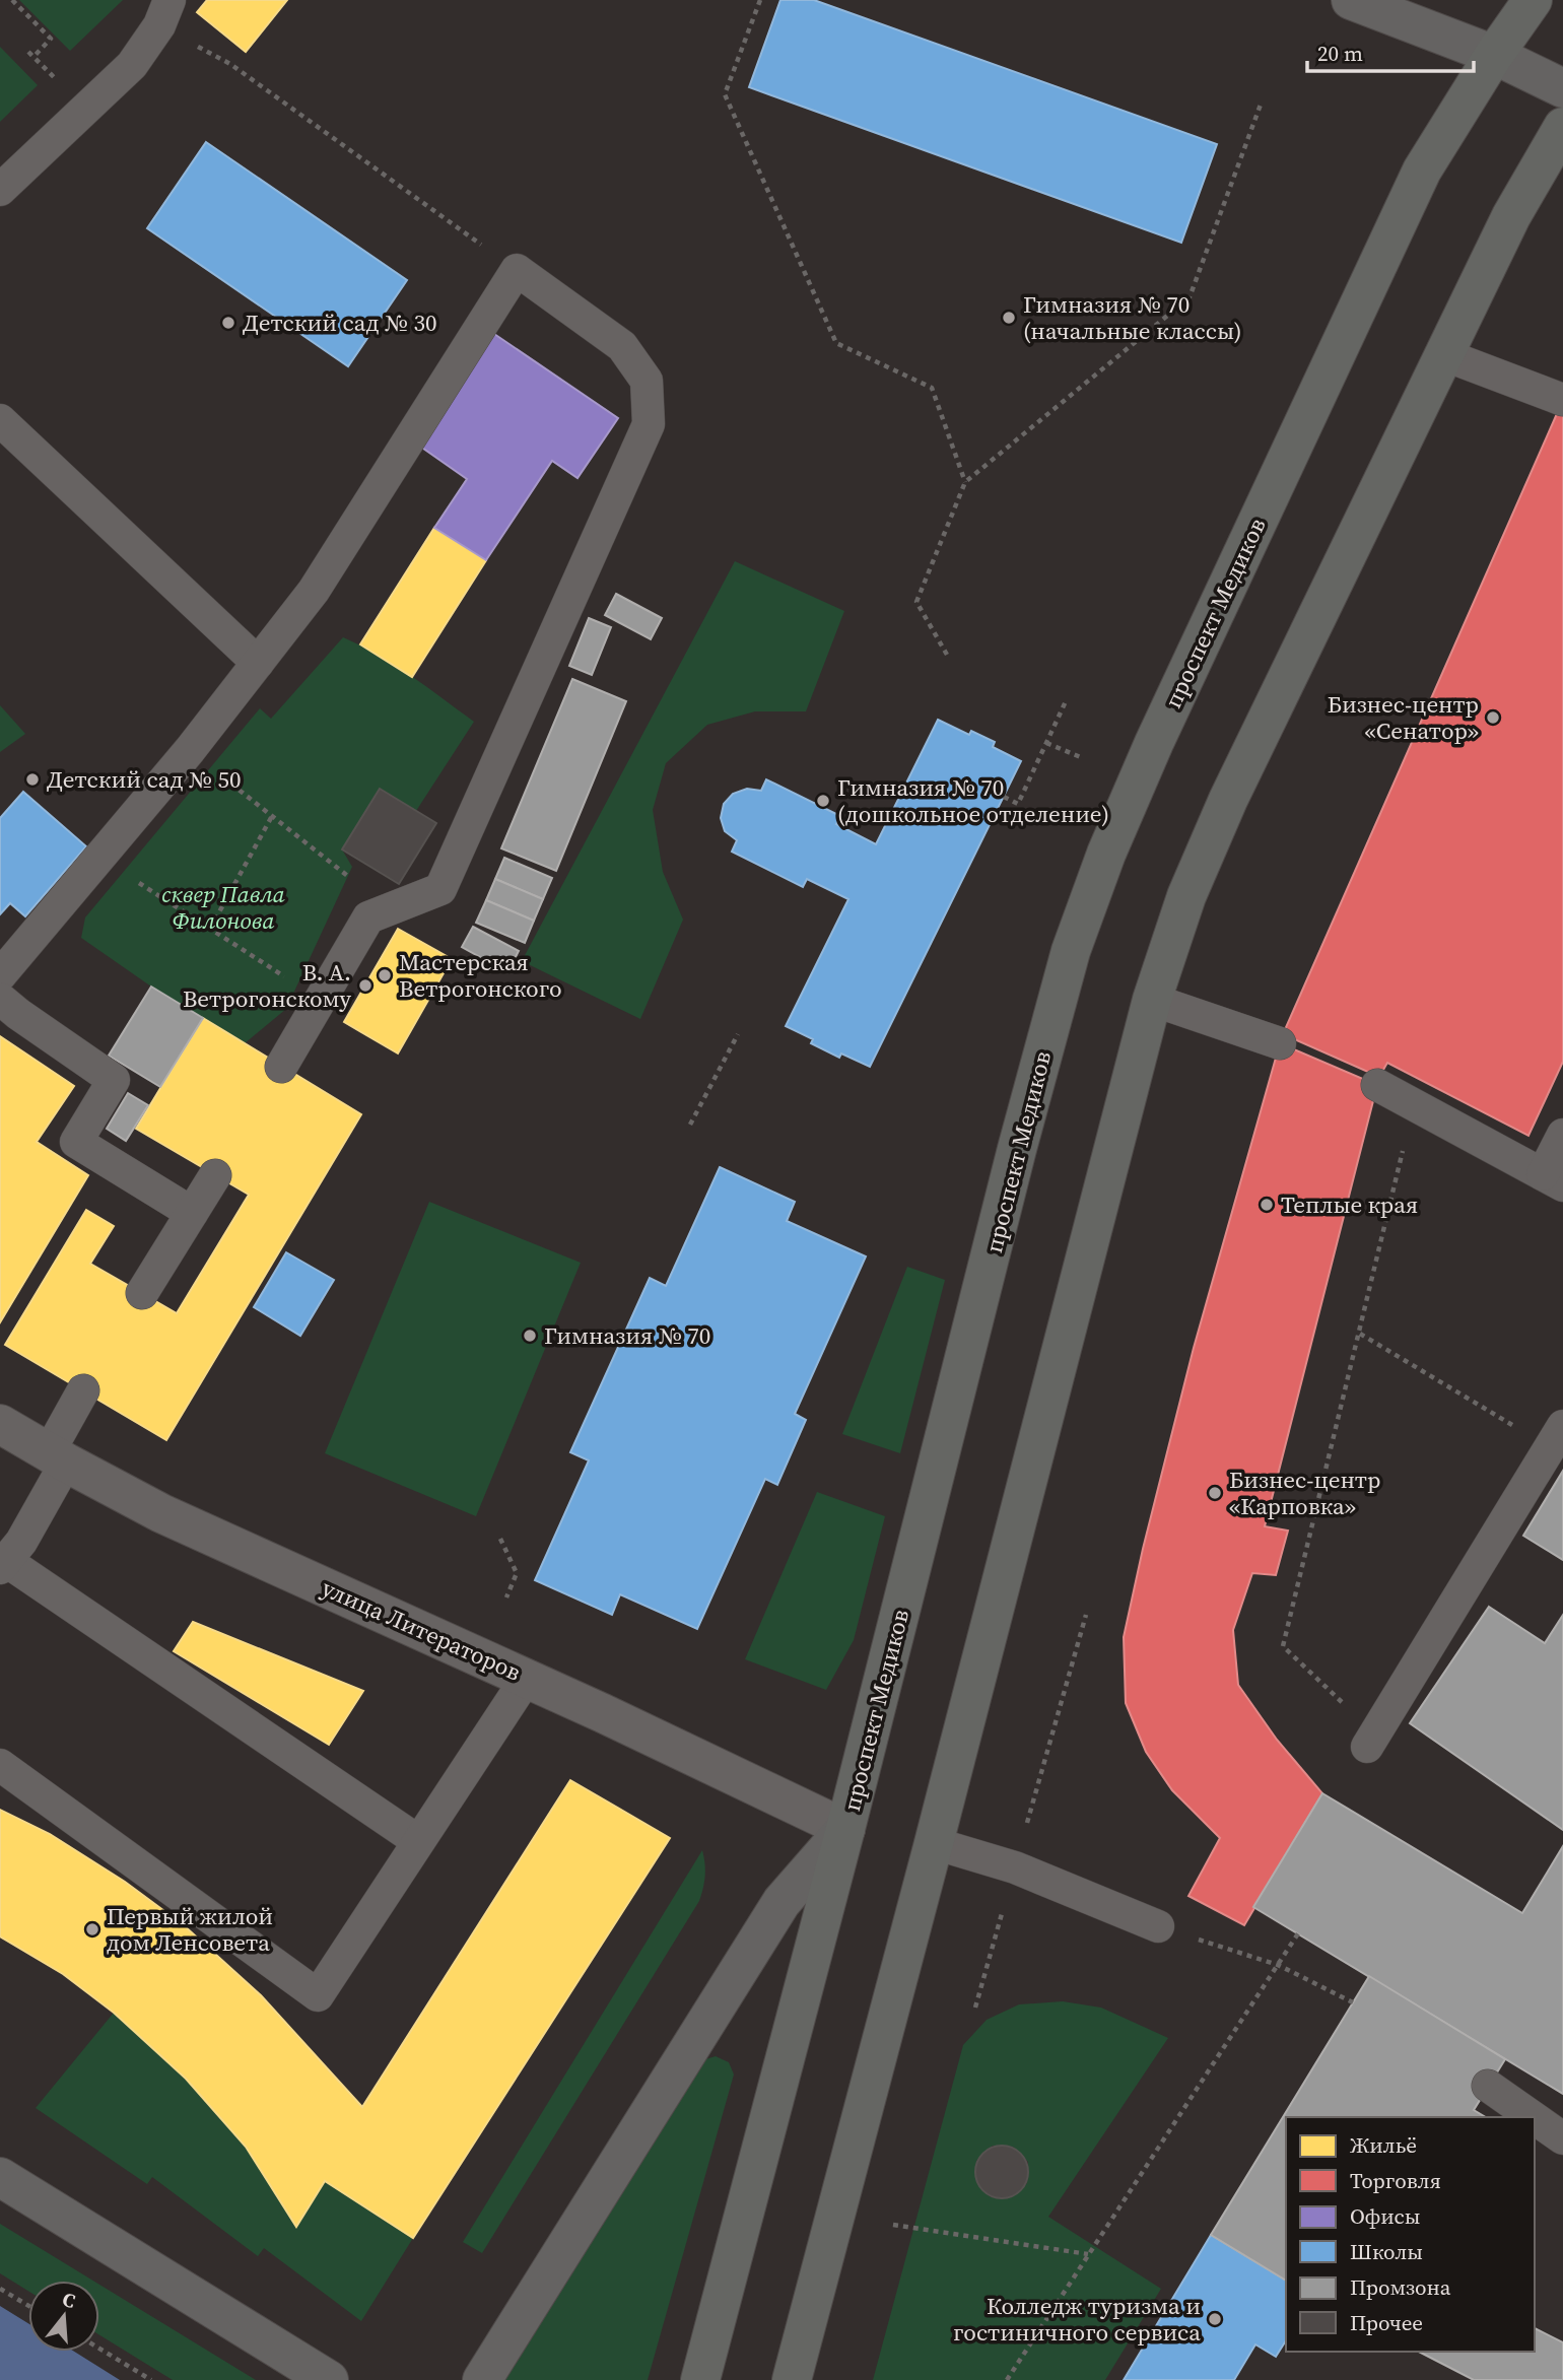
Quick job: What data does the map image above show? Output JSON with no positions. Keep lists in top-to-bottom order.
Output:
{
  "streets": {
    "main road": ["проспект Медиков"],
    "street": ["улица Литераторов"]
  },
  "crossings": [
    ["проспект Медиков", "улица Литераторов"]
  ],
  "parks": ["сквер Павла Филонова"],
  "places": [
    "Гимназия № 70 (начальные классы)",
    "Детский сад № 30",
    "Бизнес-центр «Сенатор»",
    "Детский сад № 50",
    "Гимназия № 70 (дошкольное отделение)",
    "Мастерская Ветрогонского",
    "В. А. Ветрогонскому",
    "Теплые края",
    "Гимназия № 70",
    "Бизнес-центр «Карповка»",
    "Первый жилой дом Ленсовета",
    "Колледж туризма и гостиничного сервиса"
  ],
  "legend": [
    "Жильё",
    "Торговля",
    "Офисы",
    "Школы",
    "Промзона",
    "Прочее"
  ],
  "scale_bar": "20 m",
  "north": "top"
}
